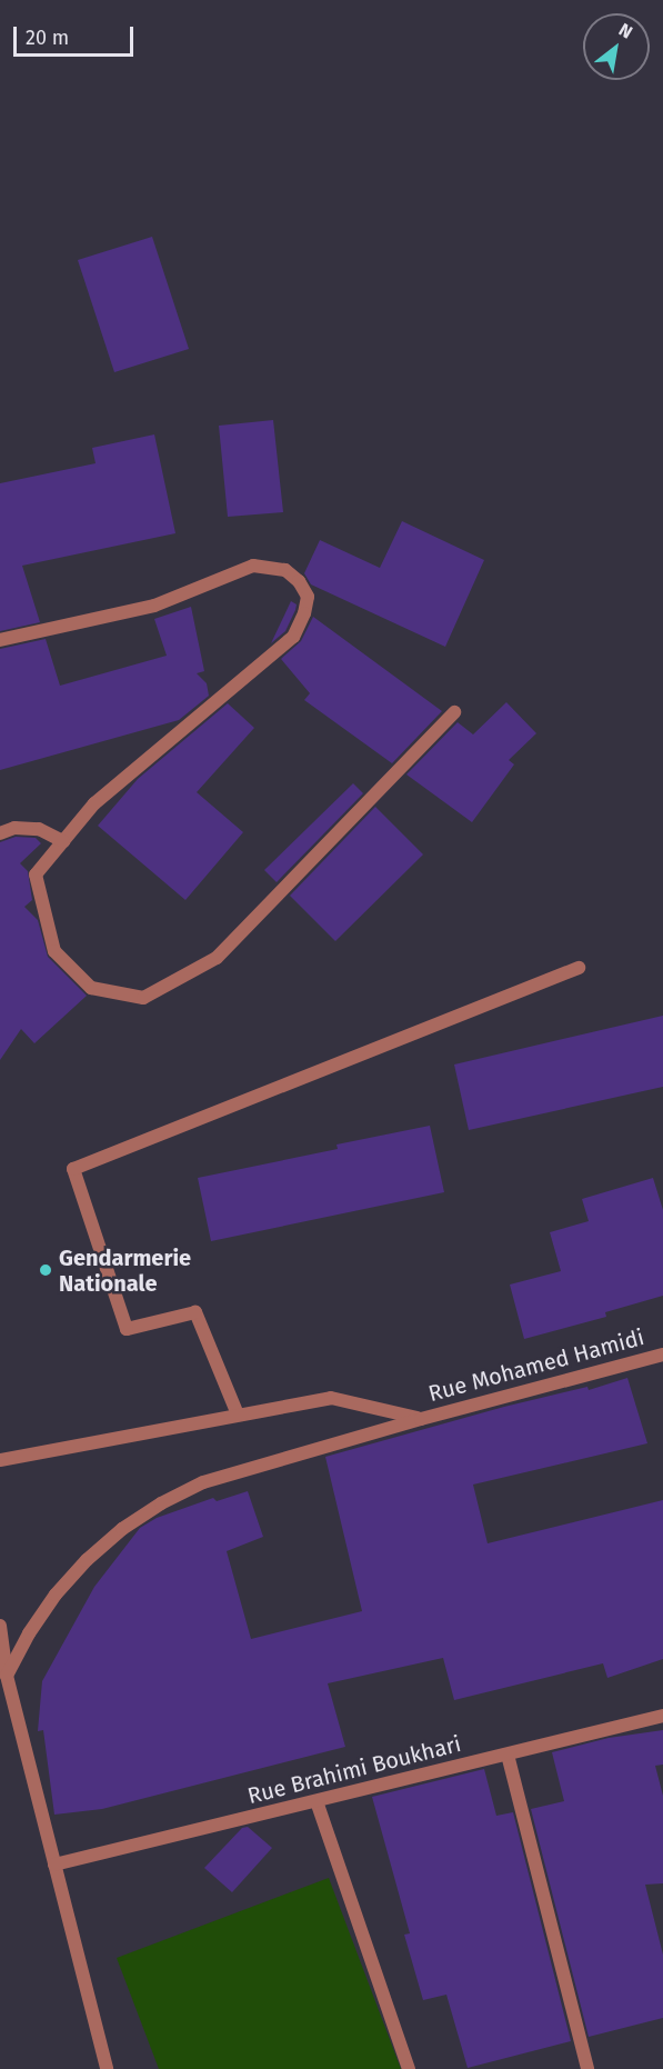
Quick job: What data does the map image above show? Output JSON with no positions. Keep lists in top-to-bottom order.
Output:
{
  "streets": {
    "street": ["Rue Mohamed Hamidi", "Rue Brahimi Boukhari"]
  },
  "places": ["Gendarmerie Nationale"],
  "scale_bar": "20 m",
  "north": "top right"
}
